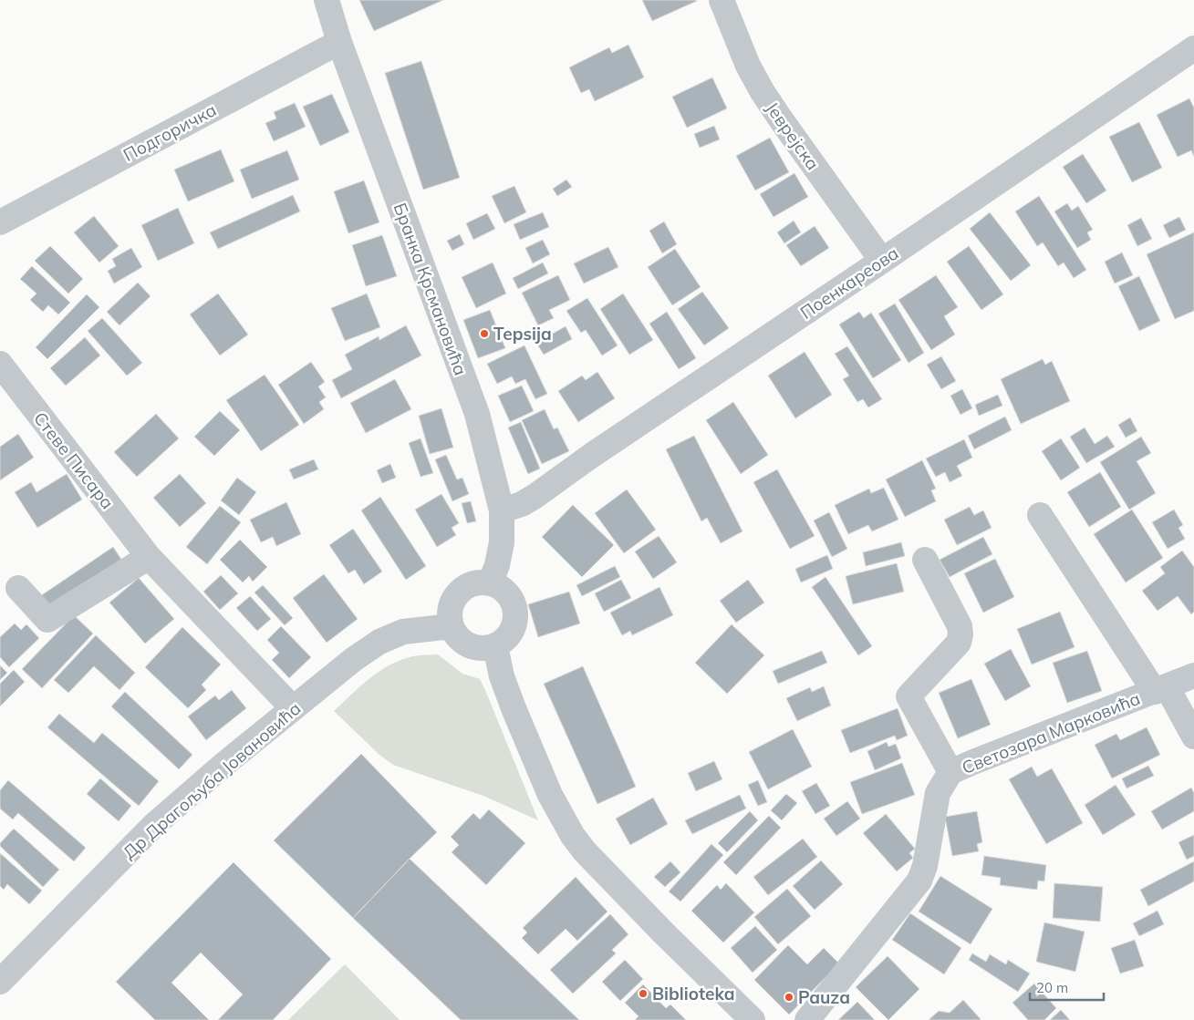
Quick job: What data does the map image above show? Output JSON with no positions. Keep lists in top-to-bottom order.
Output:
{
  "streets": {
    "street": [
      "Подгоричка",
      "Јеврејска",
      "Поенкареова",
      "Бранка Крсмановића",
      "Стеве Писара",
      "Светозара Марковића",
      "Др Драгољуба Јовановића"
    ]
  },
  "crossings": [
    ["Подгоричка", "Бранка Крсмановића"],
    ["Јеврејска", "Поенкареова"],
    ["Поенкареова", "Бранка Крсмановића"],
    ["Бранка Крсмановића", "Др Драгољуба Јовановића"],
    ["Стеве Писара", "Др Драгољуба Јовановића"]
  ],
  "places": ["Tepsija", "Biblioteka", "Pauza"],
  "scale_bar": "20 m"
}
